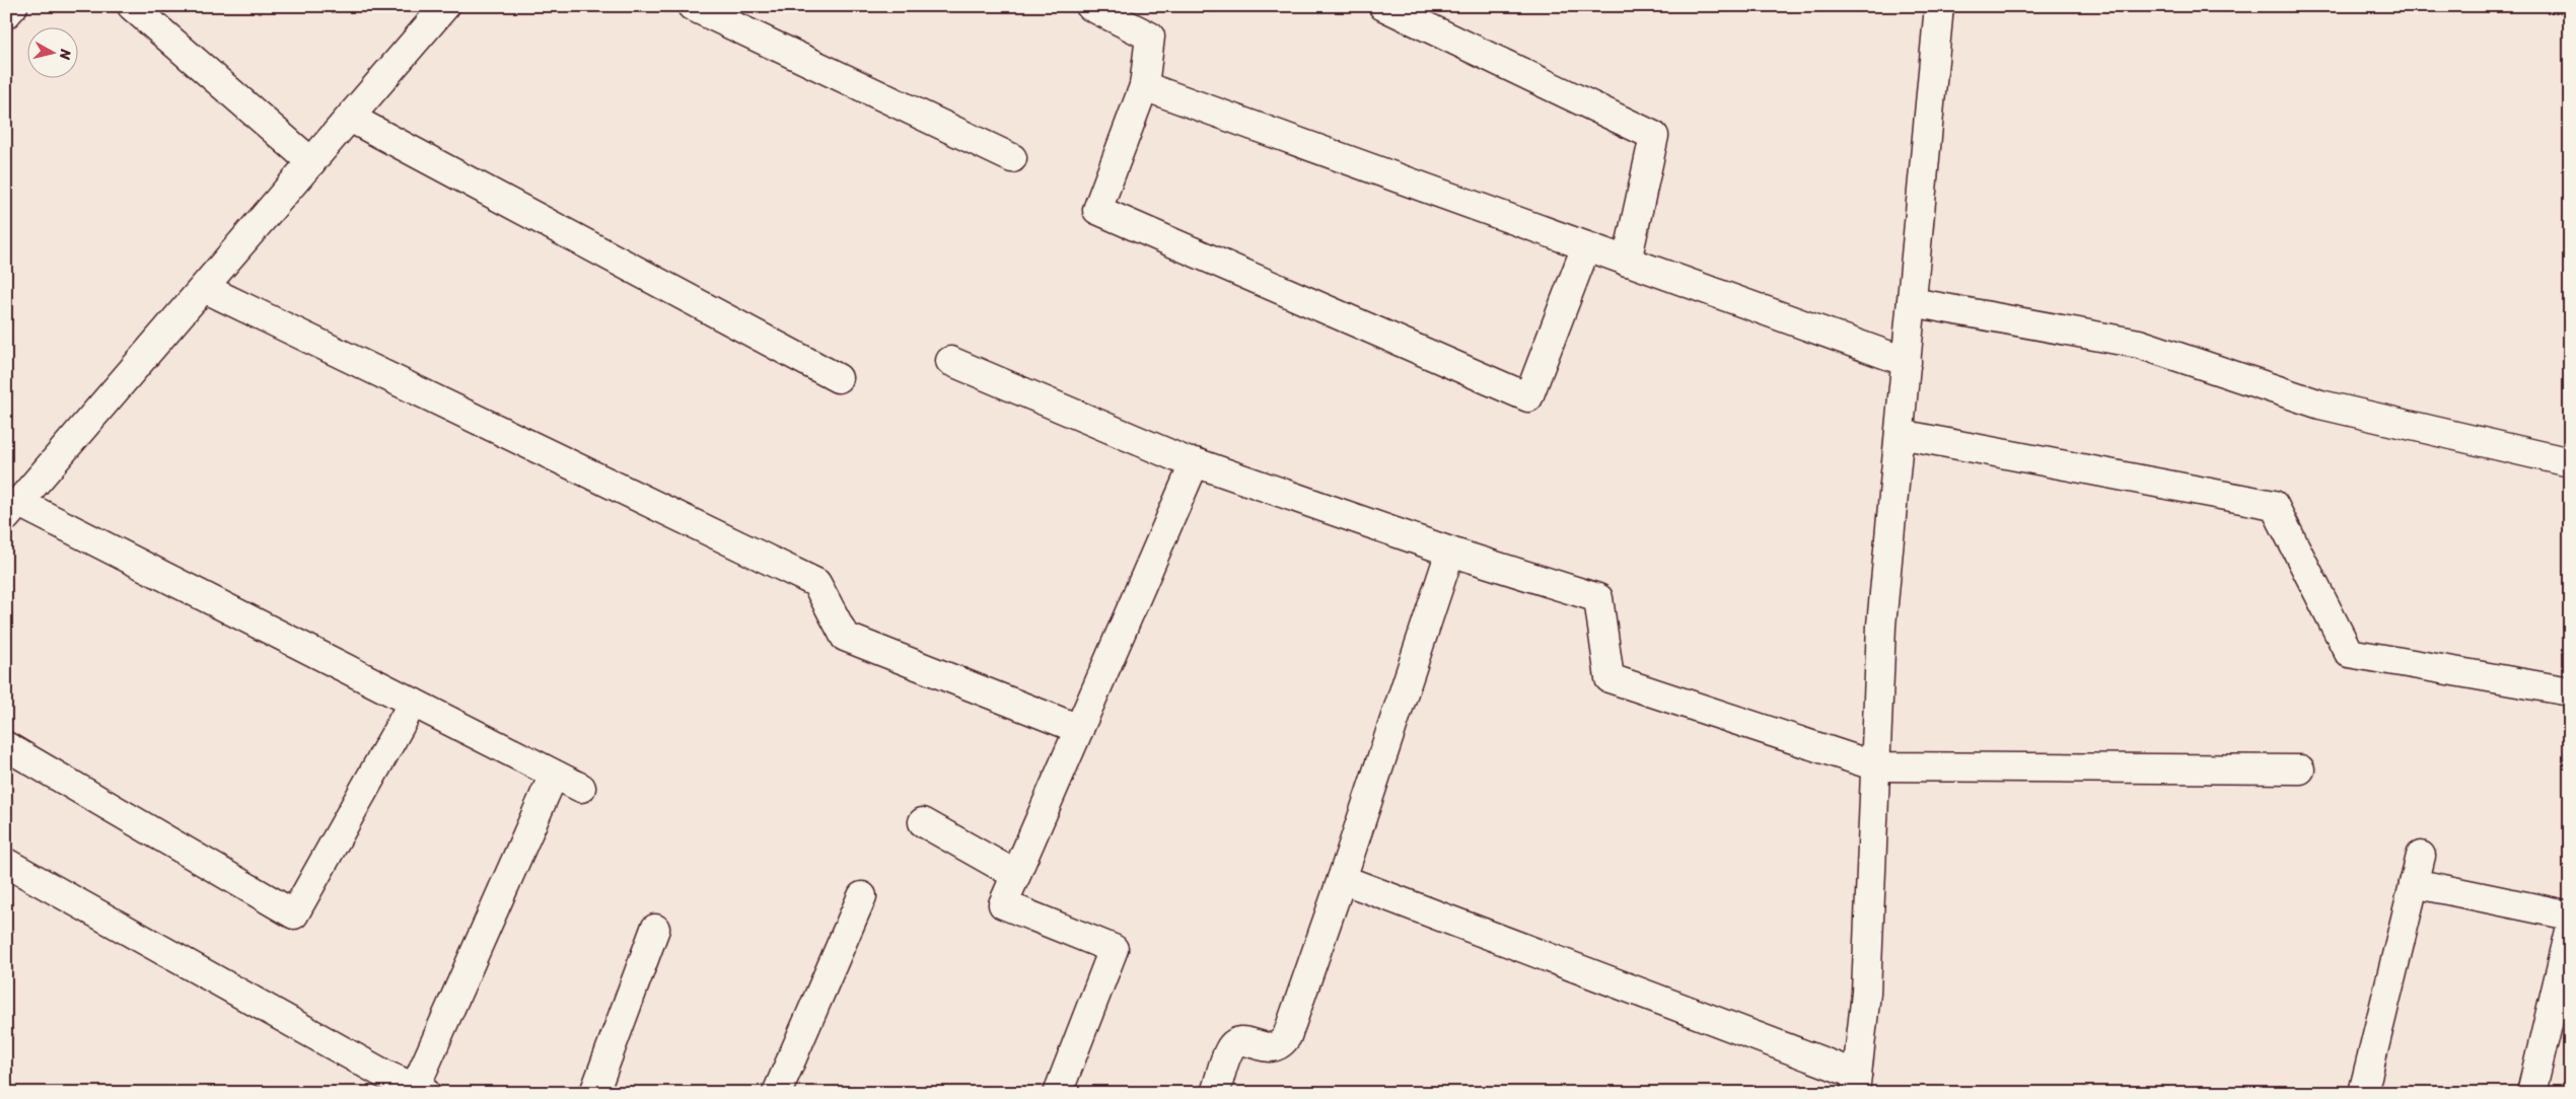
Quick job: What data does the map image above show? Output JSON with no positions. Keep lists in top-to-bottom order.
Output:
{
  "north": "right"
}
